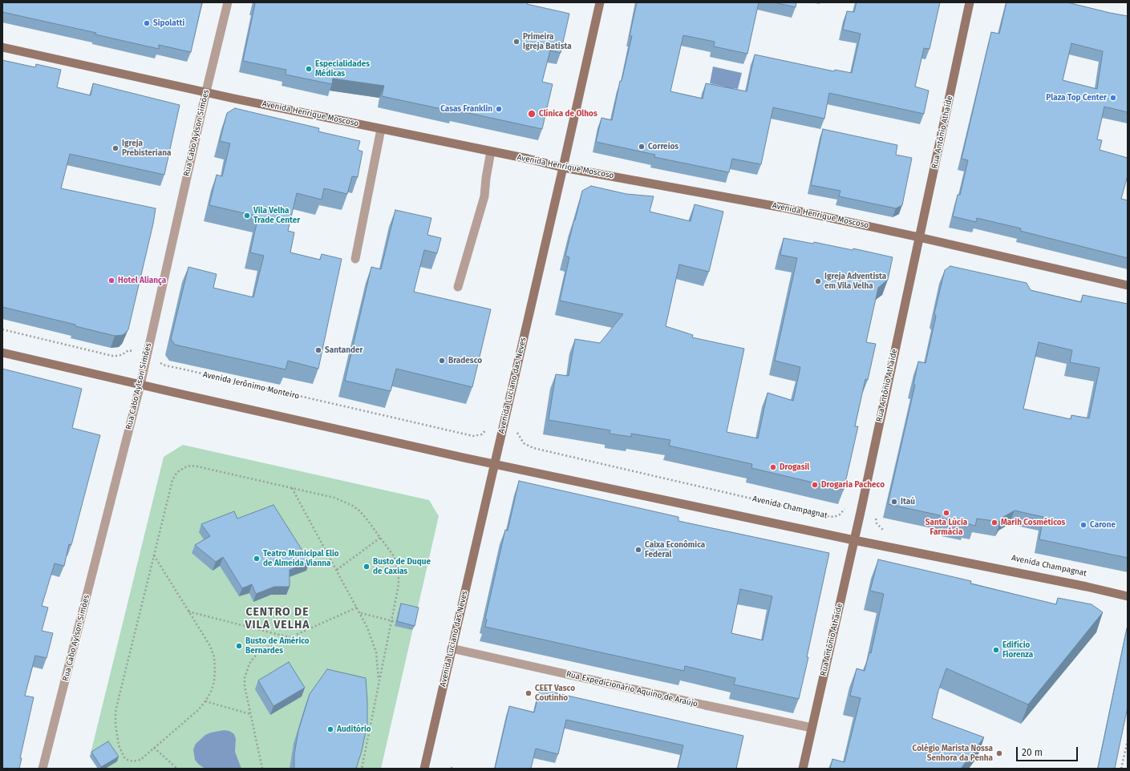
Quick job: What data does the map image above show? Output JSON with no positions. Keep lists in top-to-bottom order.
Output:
{
  "streets": {
    "main road": [
      "Avenida Henrique Moscoso",
      "Rua Antônio Athaíde",
      "Avenida Luciano das Neves",
      "Avenida Champagnat"
    ],
    "street": ["Rua Cabo Aylson Simões", "Rua Expedicionário Aquino de Araújo"],
    "path": ["Avenida Jerônimo Monteiro"]
  },
  "crossings": [
    ["Avenida Henrique Moscoso", "Rua Antônio Athaíde"],
    ["Avenida Henrique Moscoso", "Rua Cabo Aylson Simões"],
    ["Avenida Henrique Moscoso", "Avenida Luciano das Neves"],
    ["Rua Antônio Athaíde", "Avenida Champagnat"],
    ["Rua Antônio Athaíde", "Rua Expedicionário Aquino de Araújo"],
    ["Rua Cabo Aylson Simões", "Avenida Jerônimo Monteiro"],
    ["Avenida Jerônimo Monteiro", "Avenida Luciano das Neves"],
    ["Avenida Jerônimo Monteiro", "Avenida Champagnat"],
    ["Avenida Luciano das Neves", "Avenida Champagnat"],
    ["Avenida Luciano das Neves", "Rua Expedicionário Aquino de Araújo"]
  ],
  "districts": ["CENTRO DE VILA VELHA"],
  "places": [
    "Sipolatti",
    "Primeira Igreja Batista",
    "Especialidades Médicas",
    "Plaza Top Center",
    "Casas Franklin",
    "Clínica de Olhos",
    "Correios",
    "Igreja Prebisteriana",
    "Vila Velha Trade Center",
    "Hotel Aliança",
    "Igreja Adventista em Vila Velha",
    "Santander",
    "Bradesco",
    "Drogasil",
    "Drogaria Pacheco",
    "Itaú",
    "Santa Lúcia Farmácia",
    "Marih Cosméticos",
    "Carone",
    "Caixa Econômica Federal",
    "Teatro Municipal Elio de Almeida Vianna",
    "Busto de Duque de Caxias",
    "Busto de Américo Bernardes",
    "Edifício Fiorenza",
    "CEET Vasco Coutinho",
    "Auditório",
    "Colégio Marista Nossa Senhora da Penha"
  ],
  "scale_bar": "20 m"
}
